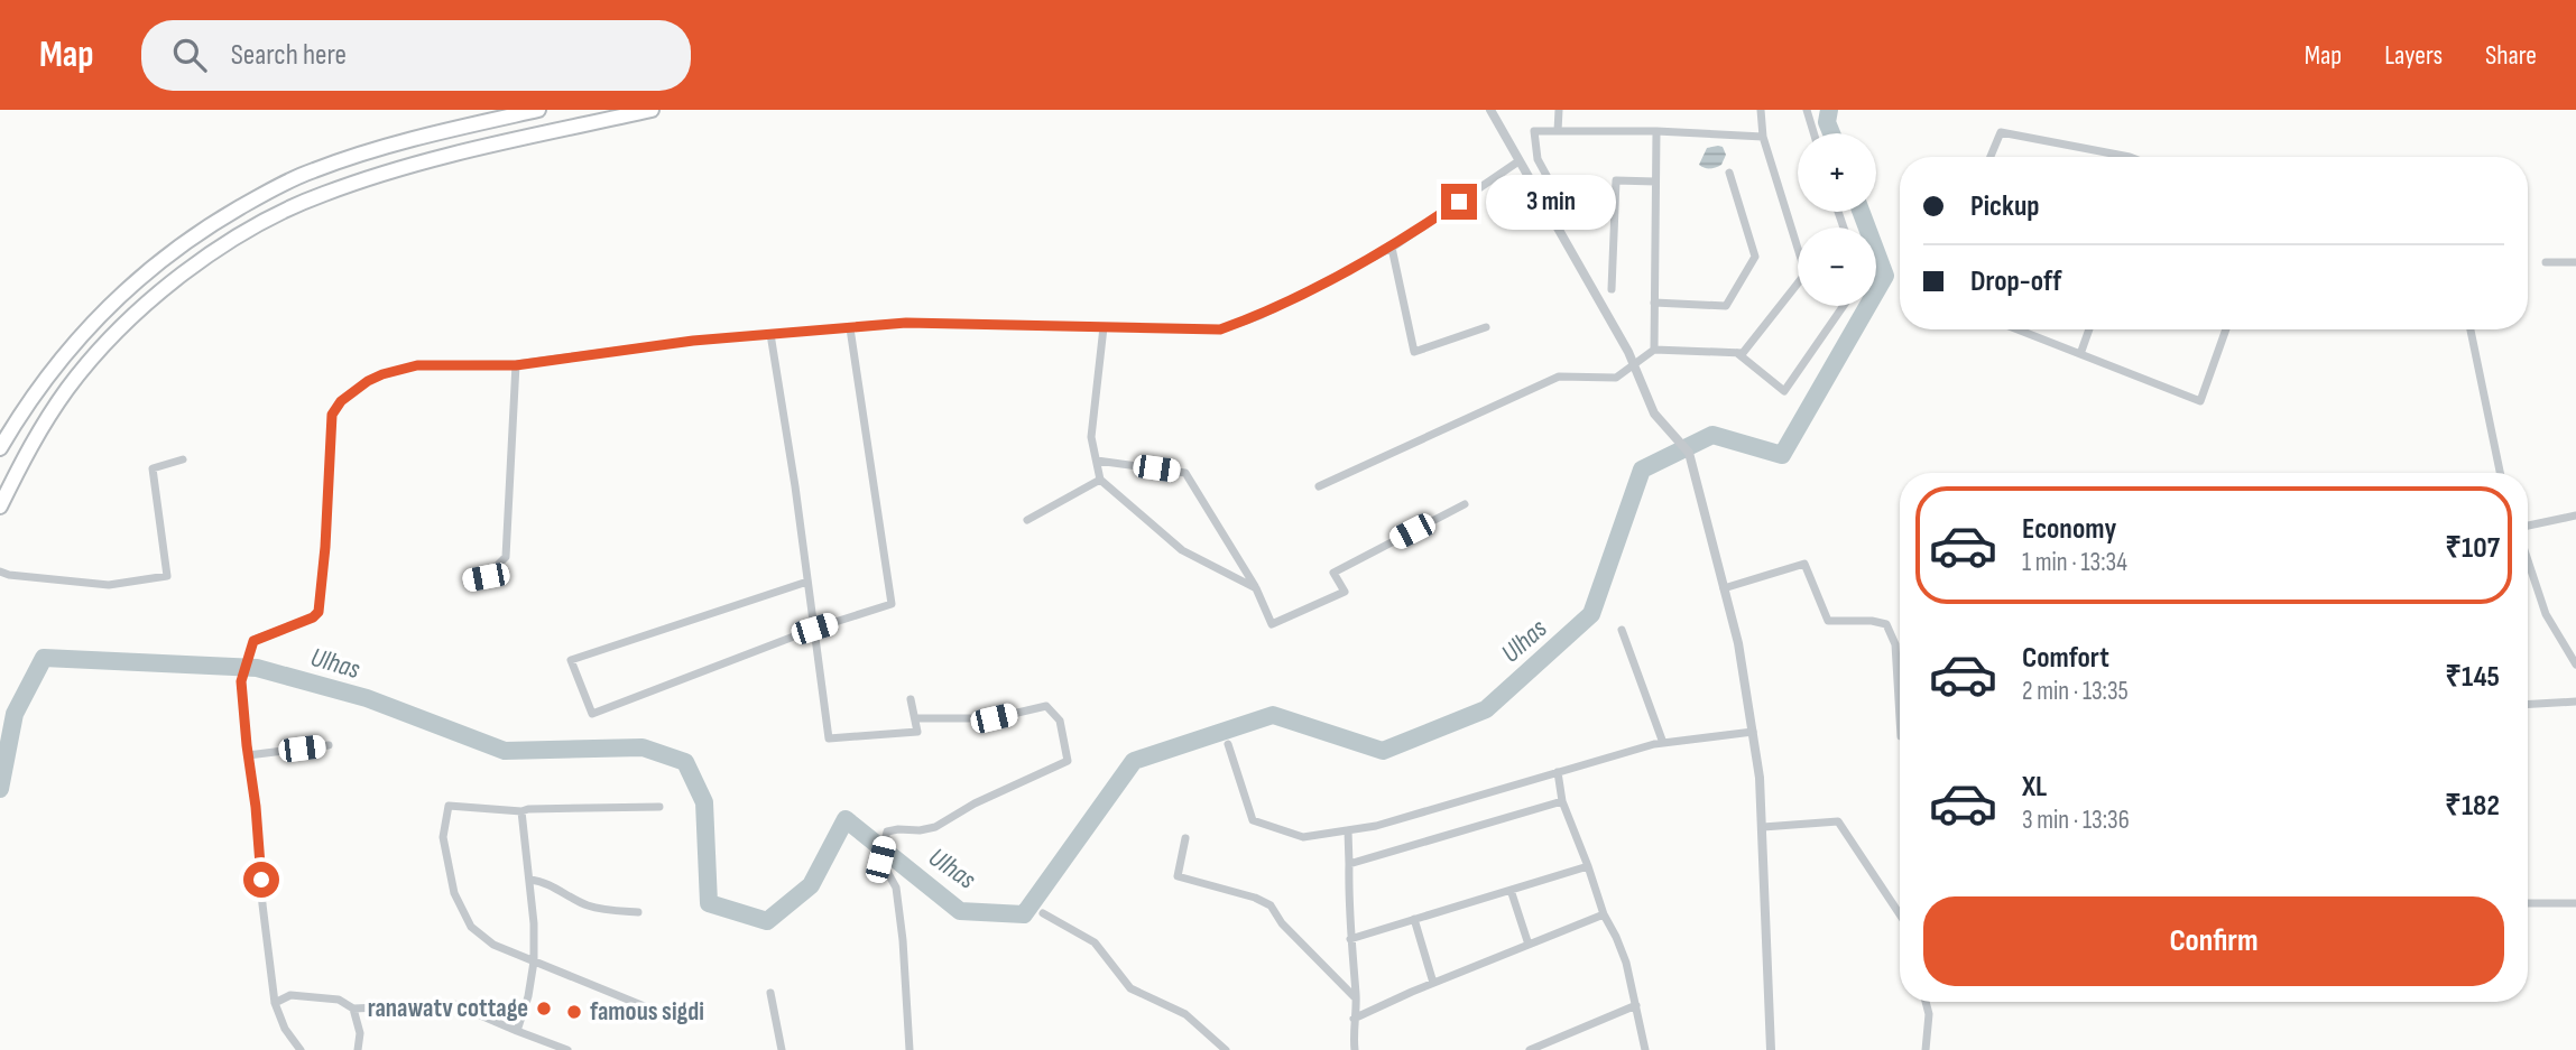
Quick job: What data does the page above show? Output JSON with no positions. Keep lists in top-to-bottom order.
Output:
{
  "water": ["Ulhas"],
  "places": ["ranawatv cottage", "famous sigdi"],
  "page": {
    "header": "Map",
    "search": "Search here",
    "nav": ["Map", "Layers", "Share"],
    "map_buttons": ["+", "−"],
    "banner": ["Pickup", "Drop-off"],
    "bubble": "3 min",
    "list": [
      {
        "name": "Economy",
        "note": "1 min · 13:34",
        "value": "₹107"
      },
      {
        "name": "Comfort",
        "note": "2 min · 13:35",
        "value": "₹145"
      },
      {
        "name": "XL",
        "note": "3 min · 13:36",
        "value": "₹182"
      }
    ],
    "buttons": "Confirm"
  }
}
